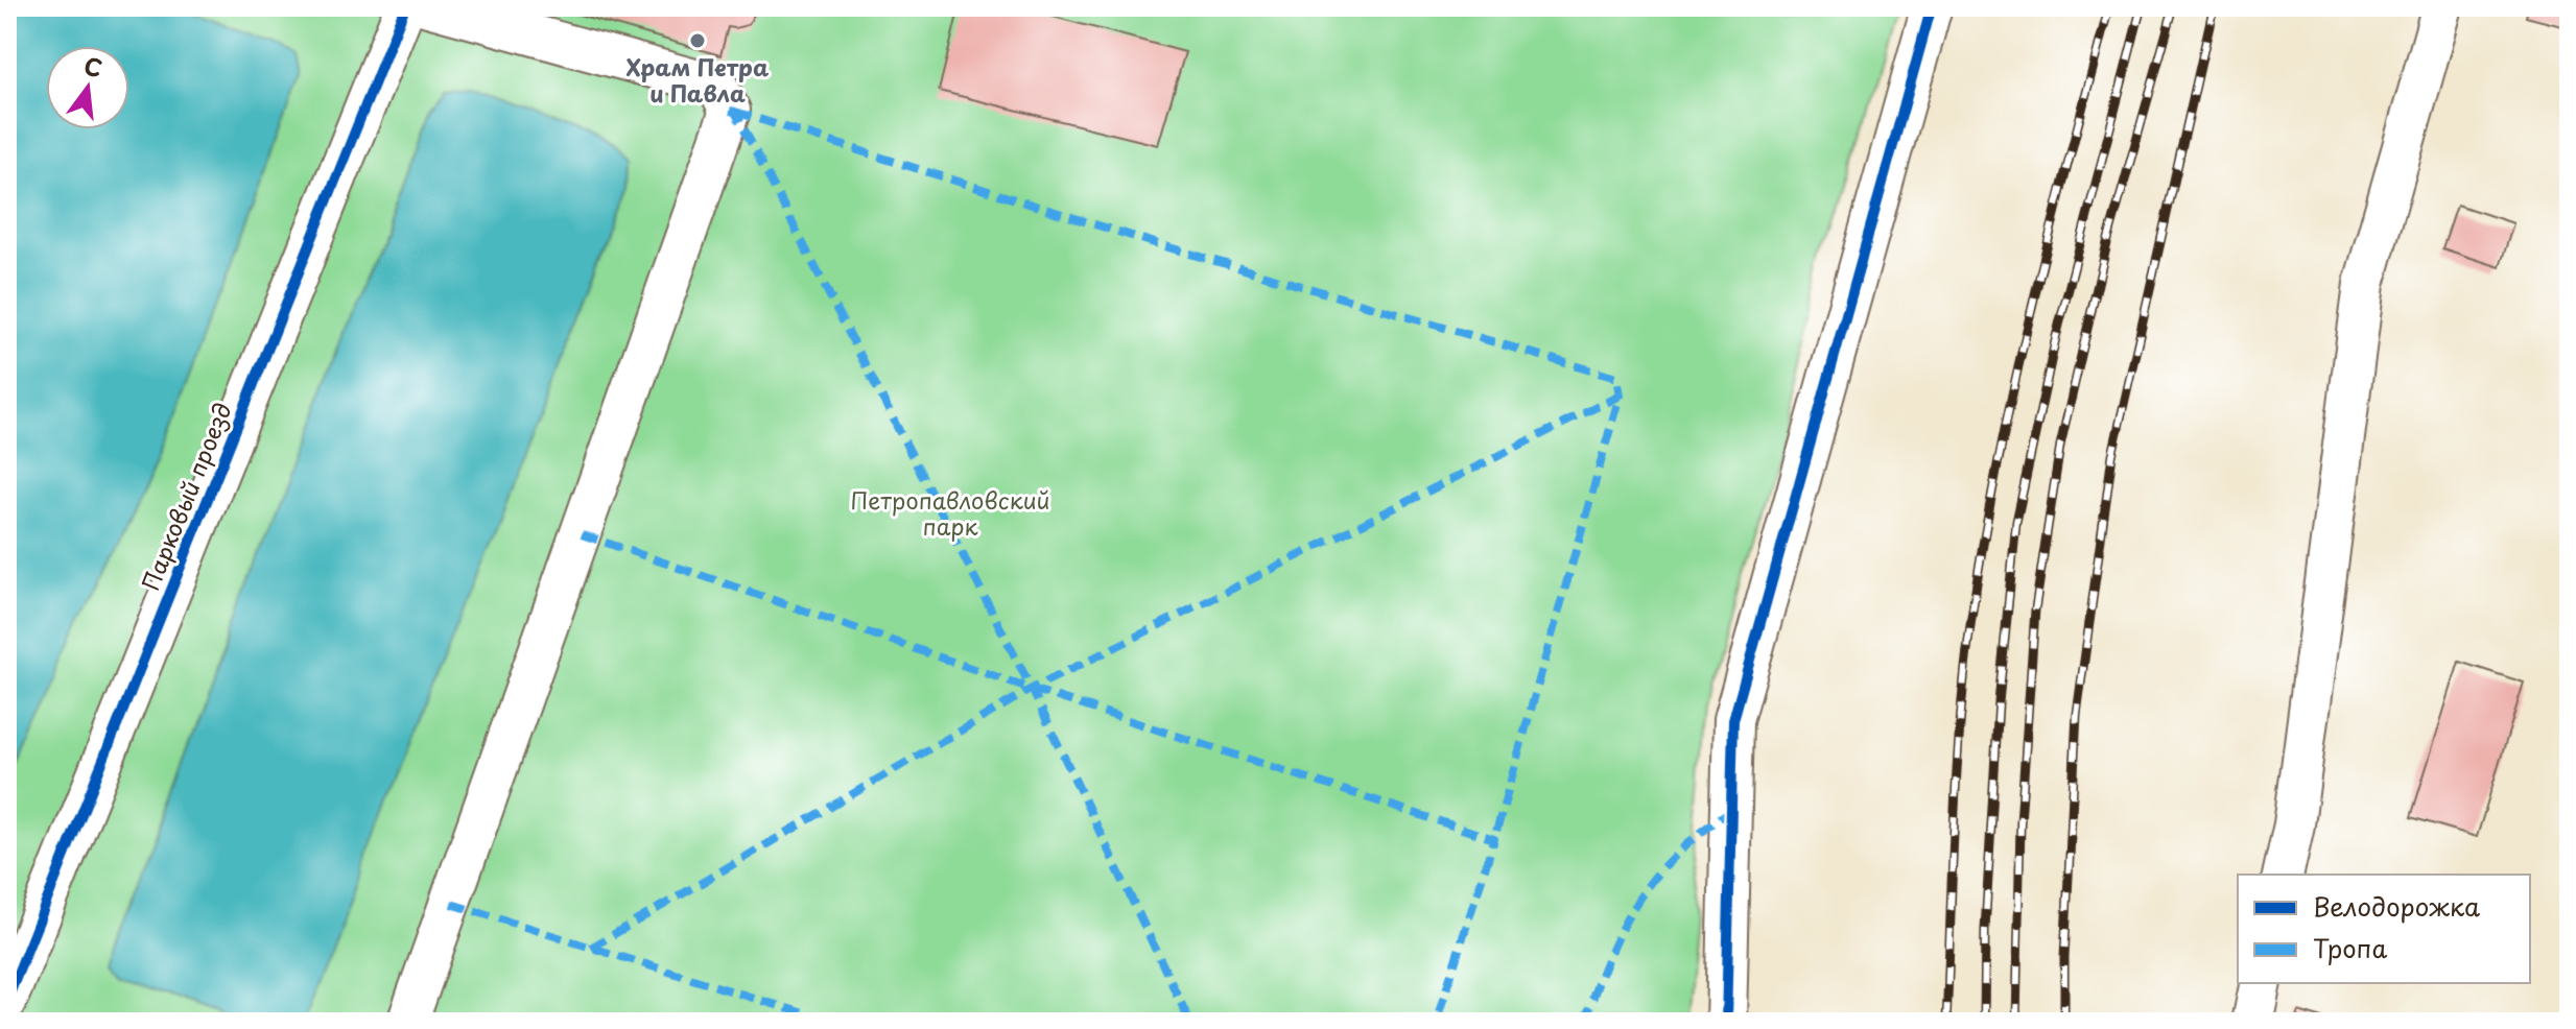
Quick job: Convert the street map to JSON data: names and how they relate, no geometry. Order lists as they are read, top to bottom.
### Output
{
  "streets": {
    "street": ["Парковый проезд"]
  },
  "parks": ["Петропавловский парк"],
  "places": ["Храм Петра и Павла"],
  "legend": ["Велодорожка", "Тропа"],
  "north": "top"
}
